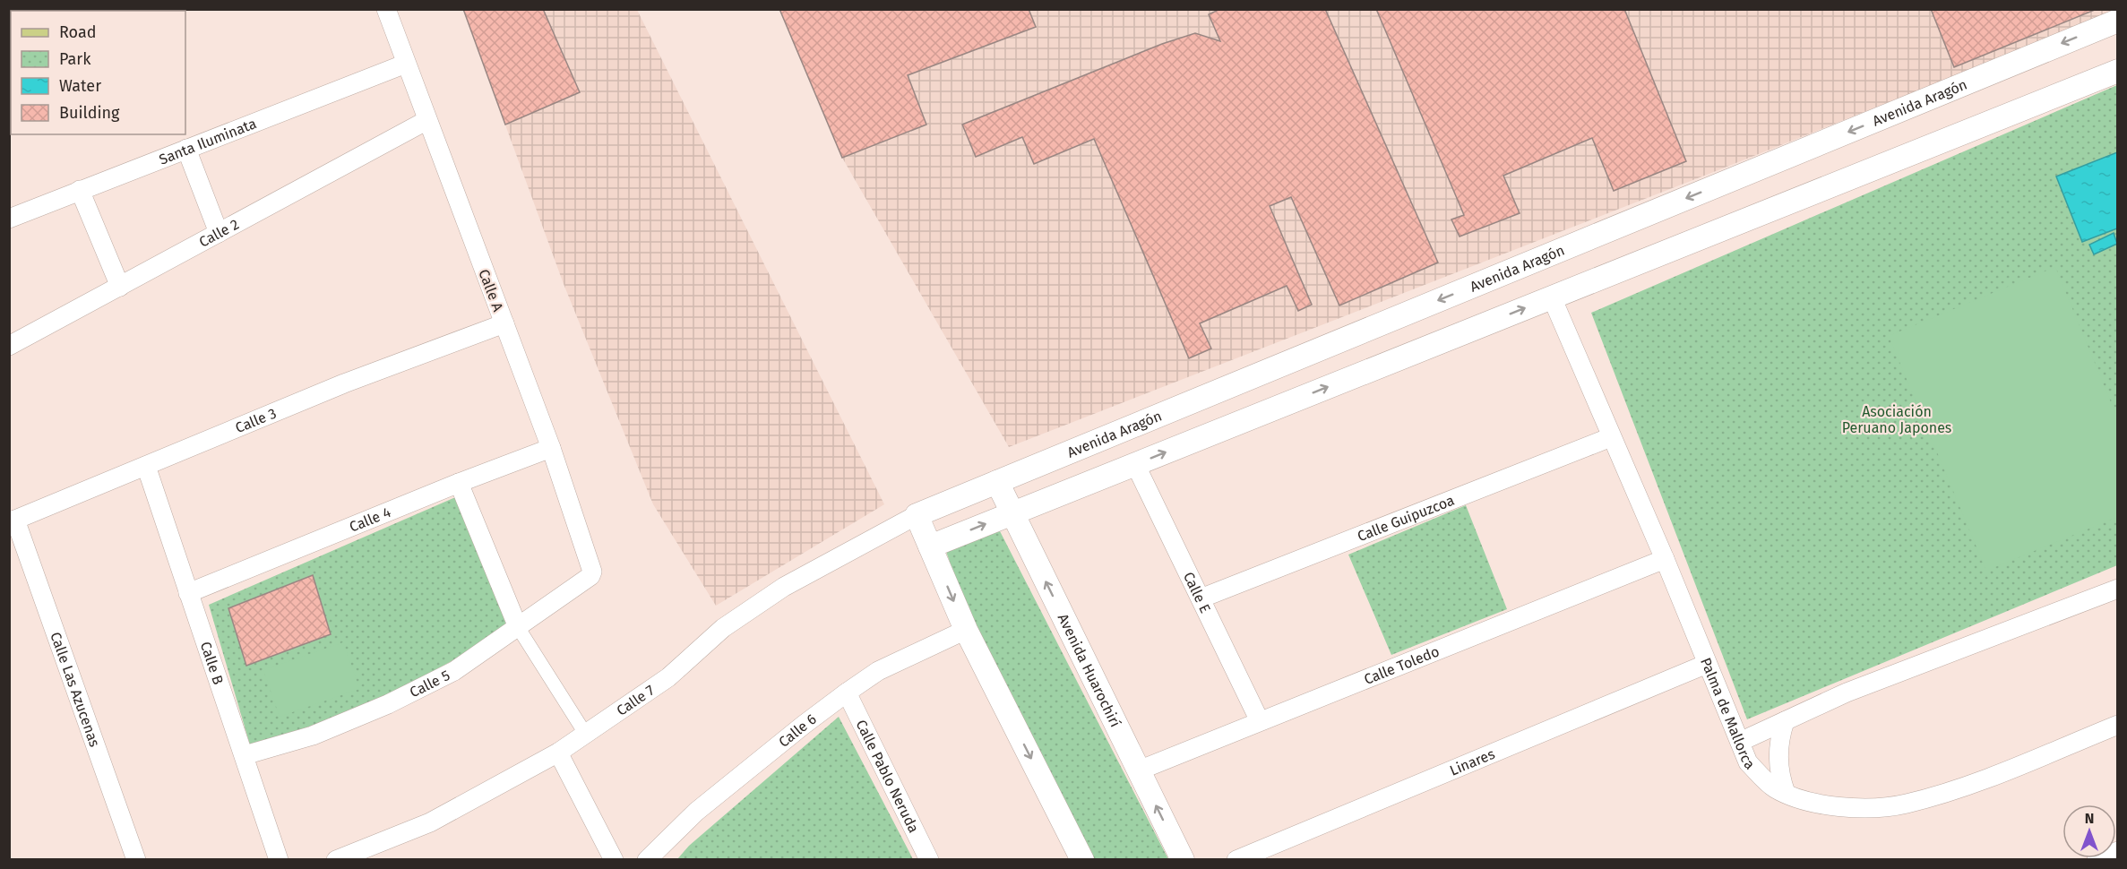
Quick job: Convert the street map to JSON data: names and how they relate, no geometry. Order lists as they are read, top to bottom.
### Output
{
  "streets": {
    "street": [
      "Avenida Aragón",
      "Santa Iluminata",
      "Calle 2",
      "Calle A",
      "Calle 3",
      "Calle Guipuzcoa",
      "Calle 4",
      "Calle E",
      "Calle B",
      "Calle Toledo",
      "Avenida Huarochirí",
      "Calle 5",
      "Calle Las Azucenas",
      "Calle 7",
      "Palma de Mallorca",
      "Calle 6",
      "Linares",
      "Calle Pablo Neruda"
    ]
  },
  "crossings": [
    ["Avenida Aragón", "Avenida Huarochirí"],
    ["Avenida Aragón", "Calle 7"],
    ["Santa Iluminata", "Calle A"],
    ["Calle 2", "Calle A"],
    ["Calle A", "Calle 3"],
    ["Calle A", "Calle 4"],
    ["Calle A", "Calle 5"],
    ["Calle 3", "Calle B"],
    ["Calle 3", "Calle Las Azucenas"],
    ["Calle Guipuzcoa", "Calle E"],
    ["Calle Guipuzcoa", "Palma de Mallorca"],
    ["Calle 4", "Calle B"],
    ["Calle E", "Calle Toledo"],
    ["Calle B", "Calle 5"],
    ["Calle Toledo", "Avenida Huarochirí"],
    ["Calle Toledo", "Palma de Mallorca"],
    ["Palma de Mallorca", "Linares"],
    ["Calle 6", "Calle Pablo Neruda"]
  ],
  "parks": ["Asociación Peruano Japones"],
  "legend": [
    "Road",
    "Park",
    "Water",
    "Building"
  ],
  "north": "top"
}
